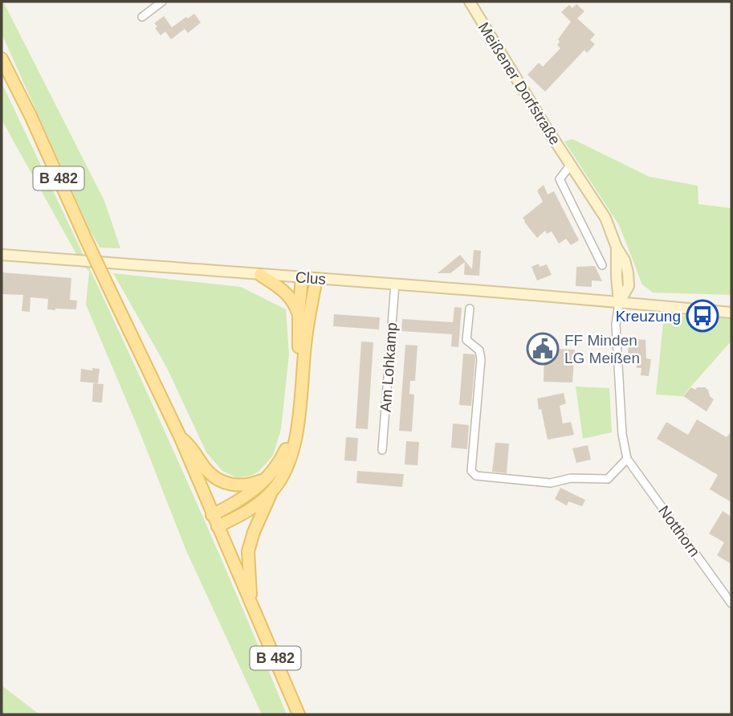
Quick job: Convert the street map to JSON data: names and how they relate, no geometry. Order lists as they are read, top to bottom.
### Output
{
  "streets": {
    "main road": ["Meißener Dorfstraße", "B 482", "Clus"],
    "street": ["Am Lohkamp", "Notthorn"]
  },
  "crossings": [
    ["Meißener Dorfstraße", "Clus"],
    ["Meißener Dorfstraße", "Notthorn"],
    ["Clus", "Am Lohkamp"],
    ["Clus", "Notthorn"]
  ],
  "places": {
    "bus stop": ["Kreuzung"],
    "public building": ["FF Minden LG Meißen"]
  }
}
